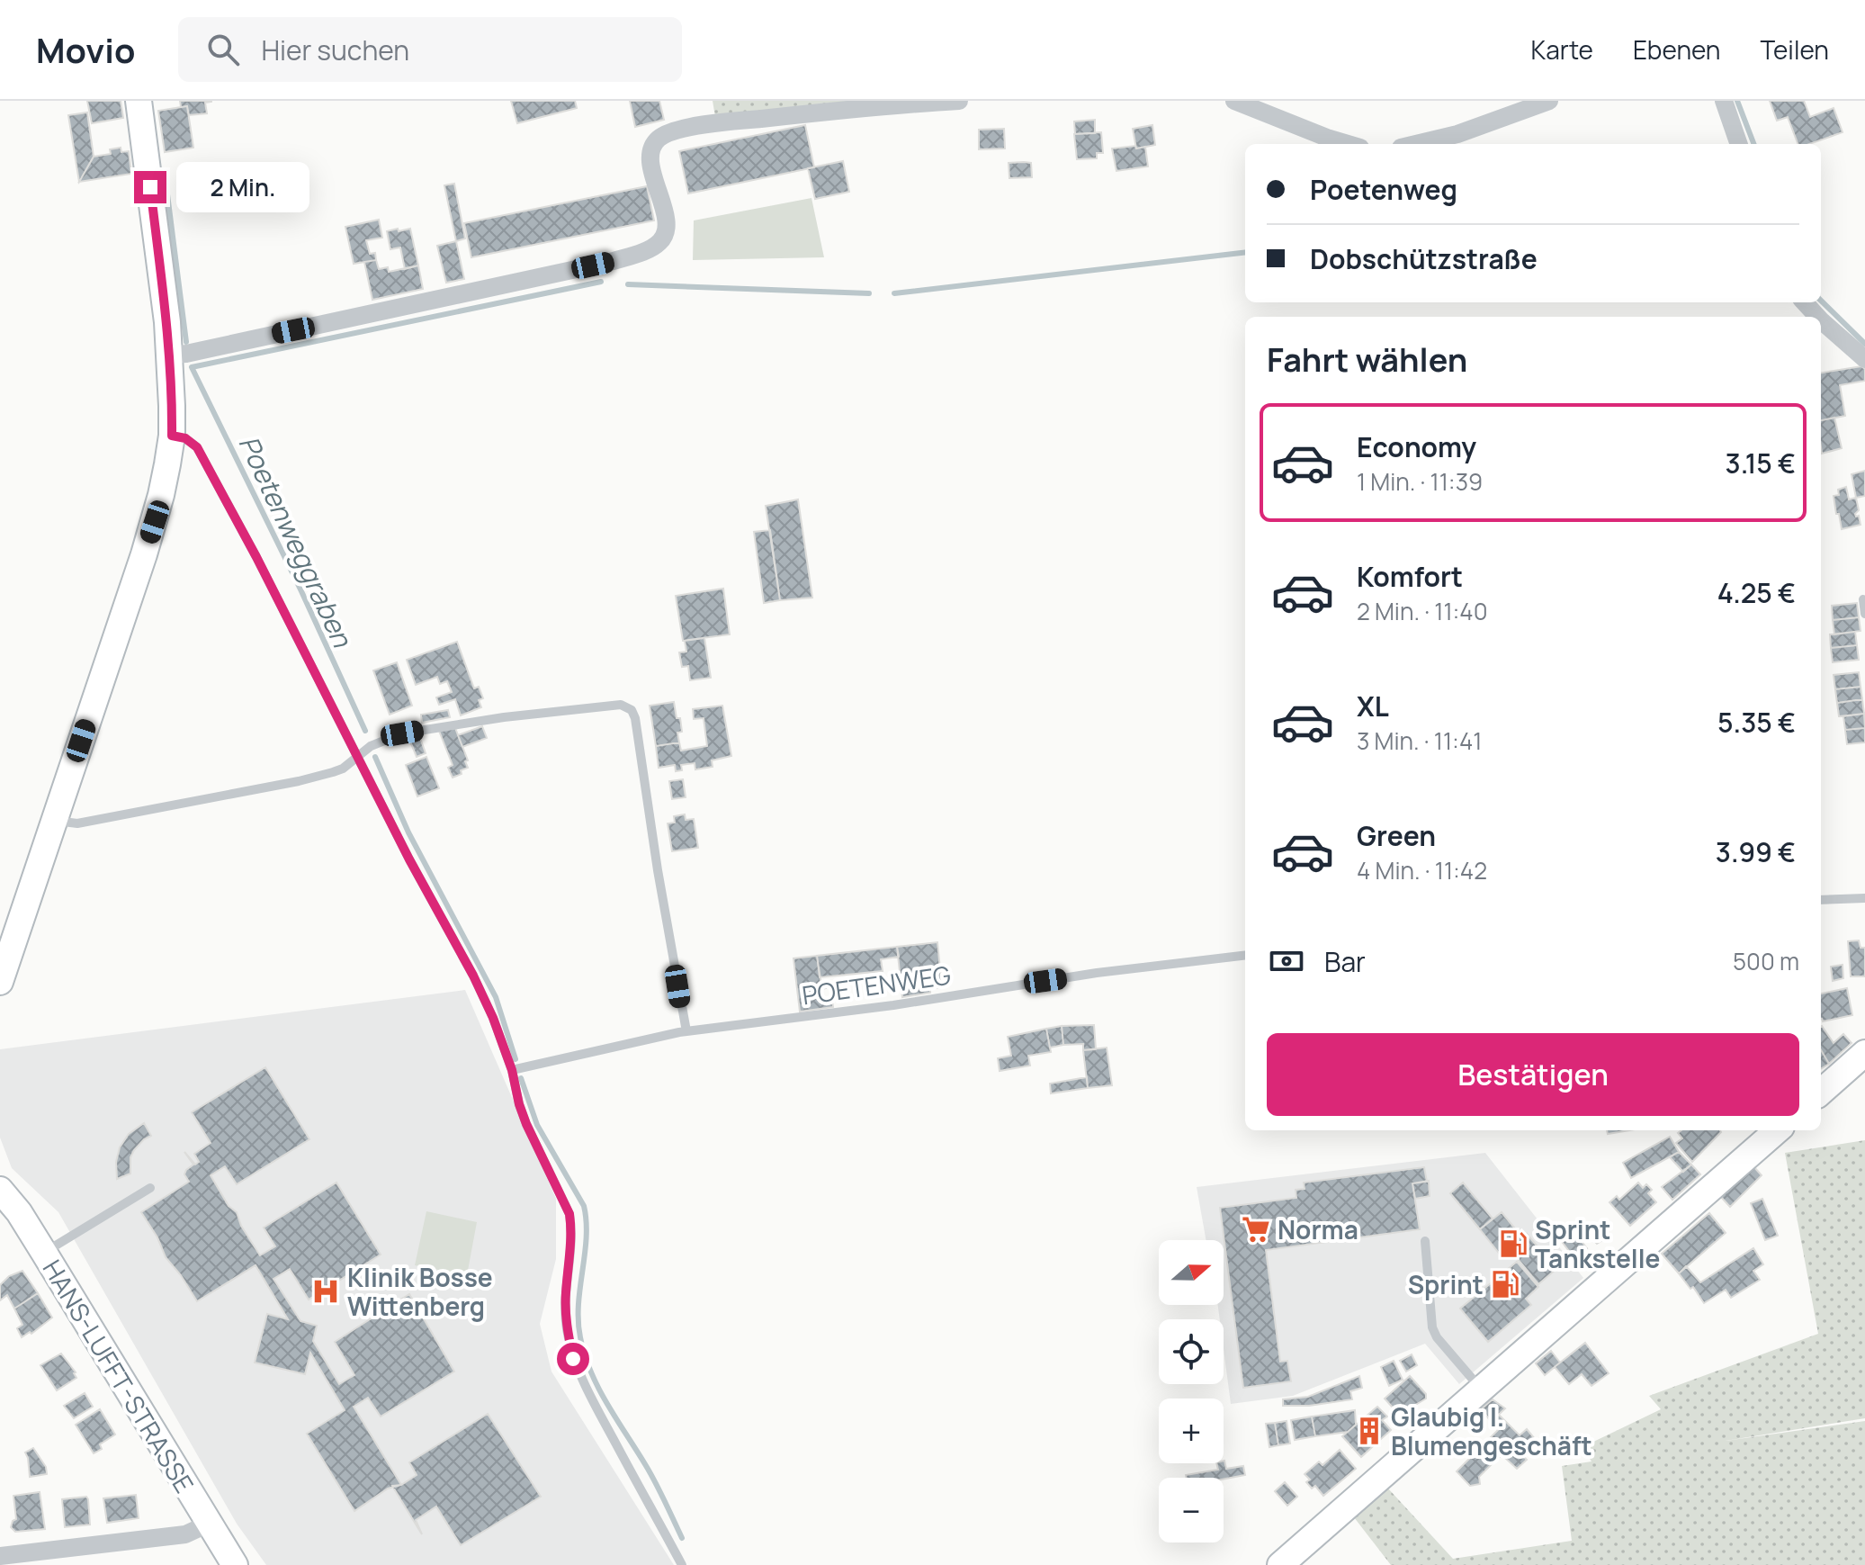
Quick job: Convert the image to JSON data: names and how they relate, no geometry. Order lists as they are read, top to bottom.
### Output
{
  "streets": {
    "street": ["HANS-LUFFT-STRASSE"],
    "lane": ["POETENWEG"]
  },
  "water": ["Poetenweggraben"],
  "places": {
    "supermarket": ["Norma"],
    "fuel station": ["Sprint Tankstelle", "Sprint"],
    "hospital": ["Klinik Bosse Wittenberg"],
    "building": ["Glaubig I. Blumengeschäft"]
  },
  "north": "right",
  "page": {
    "header": "Movio",
    "search": "Hier suchen",
    "nav": ["Karte", "Ebenen", "Teilen"],
    "banner": ["Poetenweg", "Dobschützstraße"],
    "bubble": "2 Min.",
    "heading": "Fahrt wählen",
    "list": [
      {
        "name": "Economy",
        "note": "1 Min. · 11:39",
        "value": "3.15 €"
      },
      {
        "name": "Komfort",
        "note": "2 Min. · 11:40",
        "value": "4.25 €"
      },
      {
        "name": "XL",
        "note": "3 Min. · 11:41",
        "value": "5.35 €"
      },
      {
        "name": "Green",
        "note": "4 Min. · 11:42",
        "value": "3.99 €"
      }
    ],
    "pay": ["Bar", "500 m"],
    "buttons": "Bestätigen",
    "map_buttons": ["+", "−"]
  }
}
